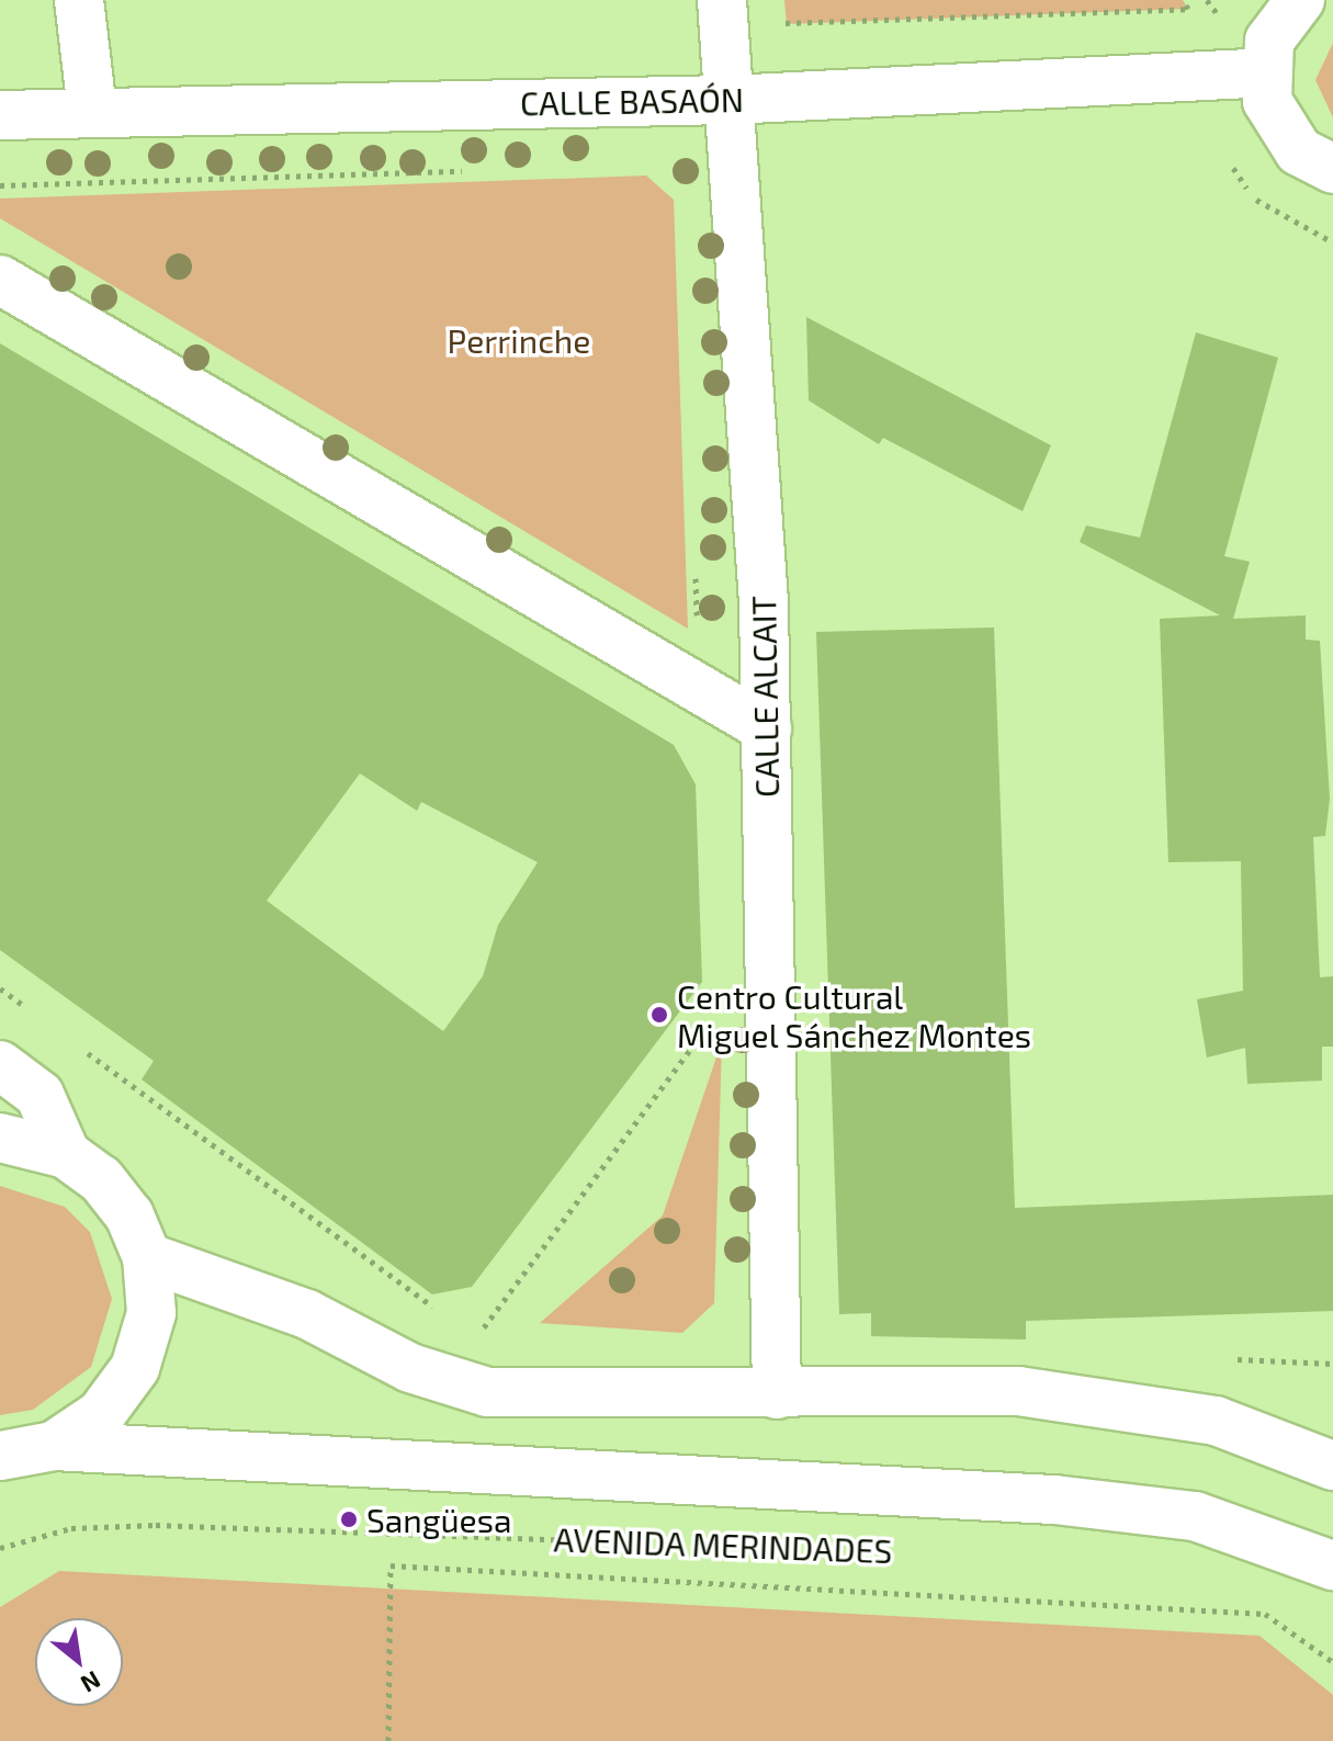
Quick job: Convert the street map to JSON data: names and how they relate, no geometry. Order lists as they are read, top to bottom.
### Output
{
  "streets": {
    "street": ["CALLE BASAÓN", "CALLE ALCAIT", "AVENIDA MERINDADES"]
  },
  "crossings": [
    ["CALLE BASAÓN", "CALLE ALCAIT"]
  ],
  "parks": ["Perrinche"],
  "places": ["Centro Cultural Miguel Sánchez Montes", "Sangüesa"],
  "north": "bottom right"
}
